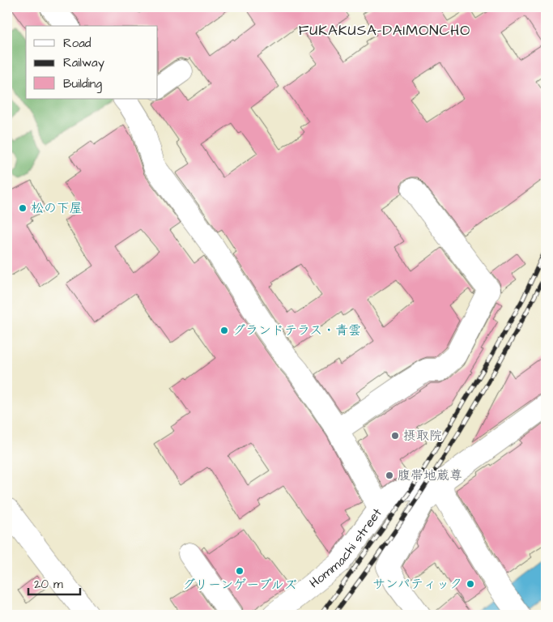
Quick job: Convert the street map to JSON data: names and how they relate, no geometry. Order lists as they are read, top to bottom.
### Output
{
  "streets": {
    "street": ["Hommachi street"]
  },
  "districts": ["FUKAKUSA-DAIMONCHO"],
  "places": [
    "松の下屋",
    "グランドテラス・青雲",
    "摂取院",
    "腹帯地蔵尊",
    "グリーンゲーブルズ",
    "サンパティック"
  ],
  "legend": ["Road", "Railway", "Building"],
  "scale_bar": "20 m"
}
